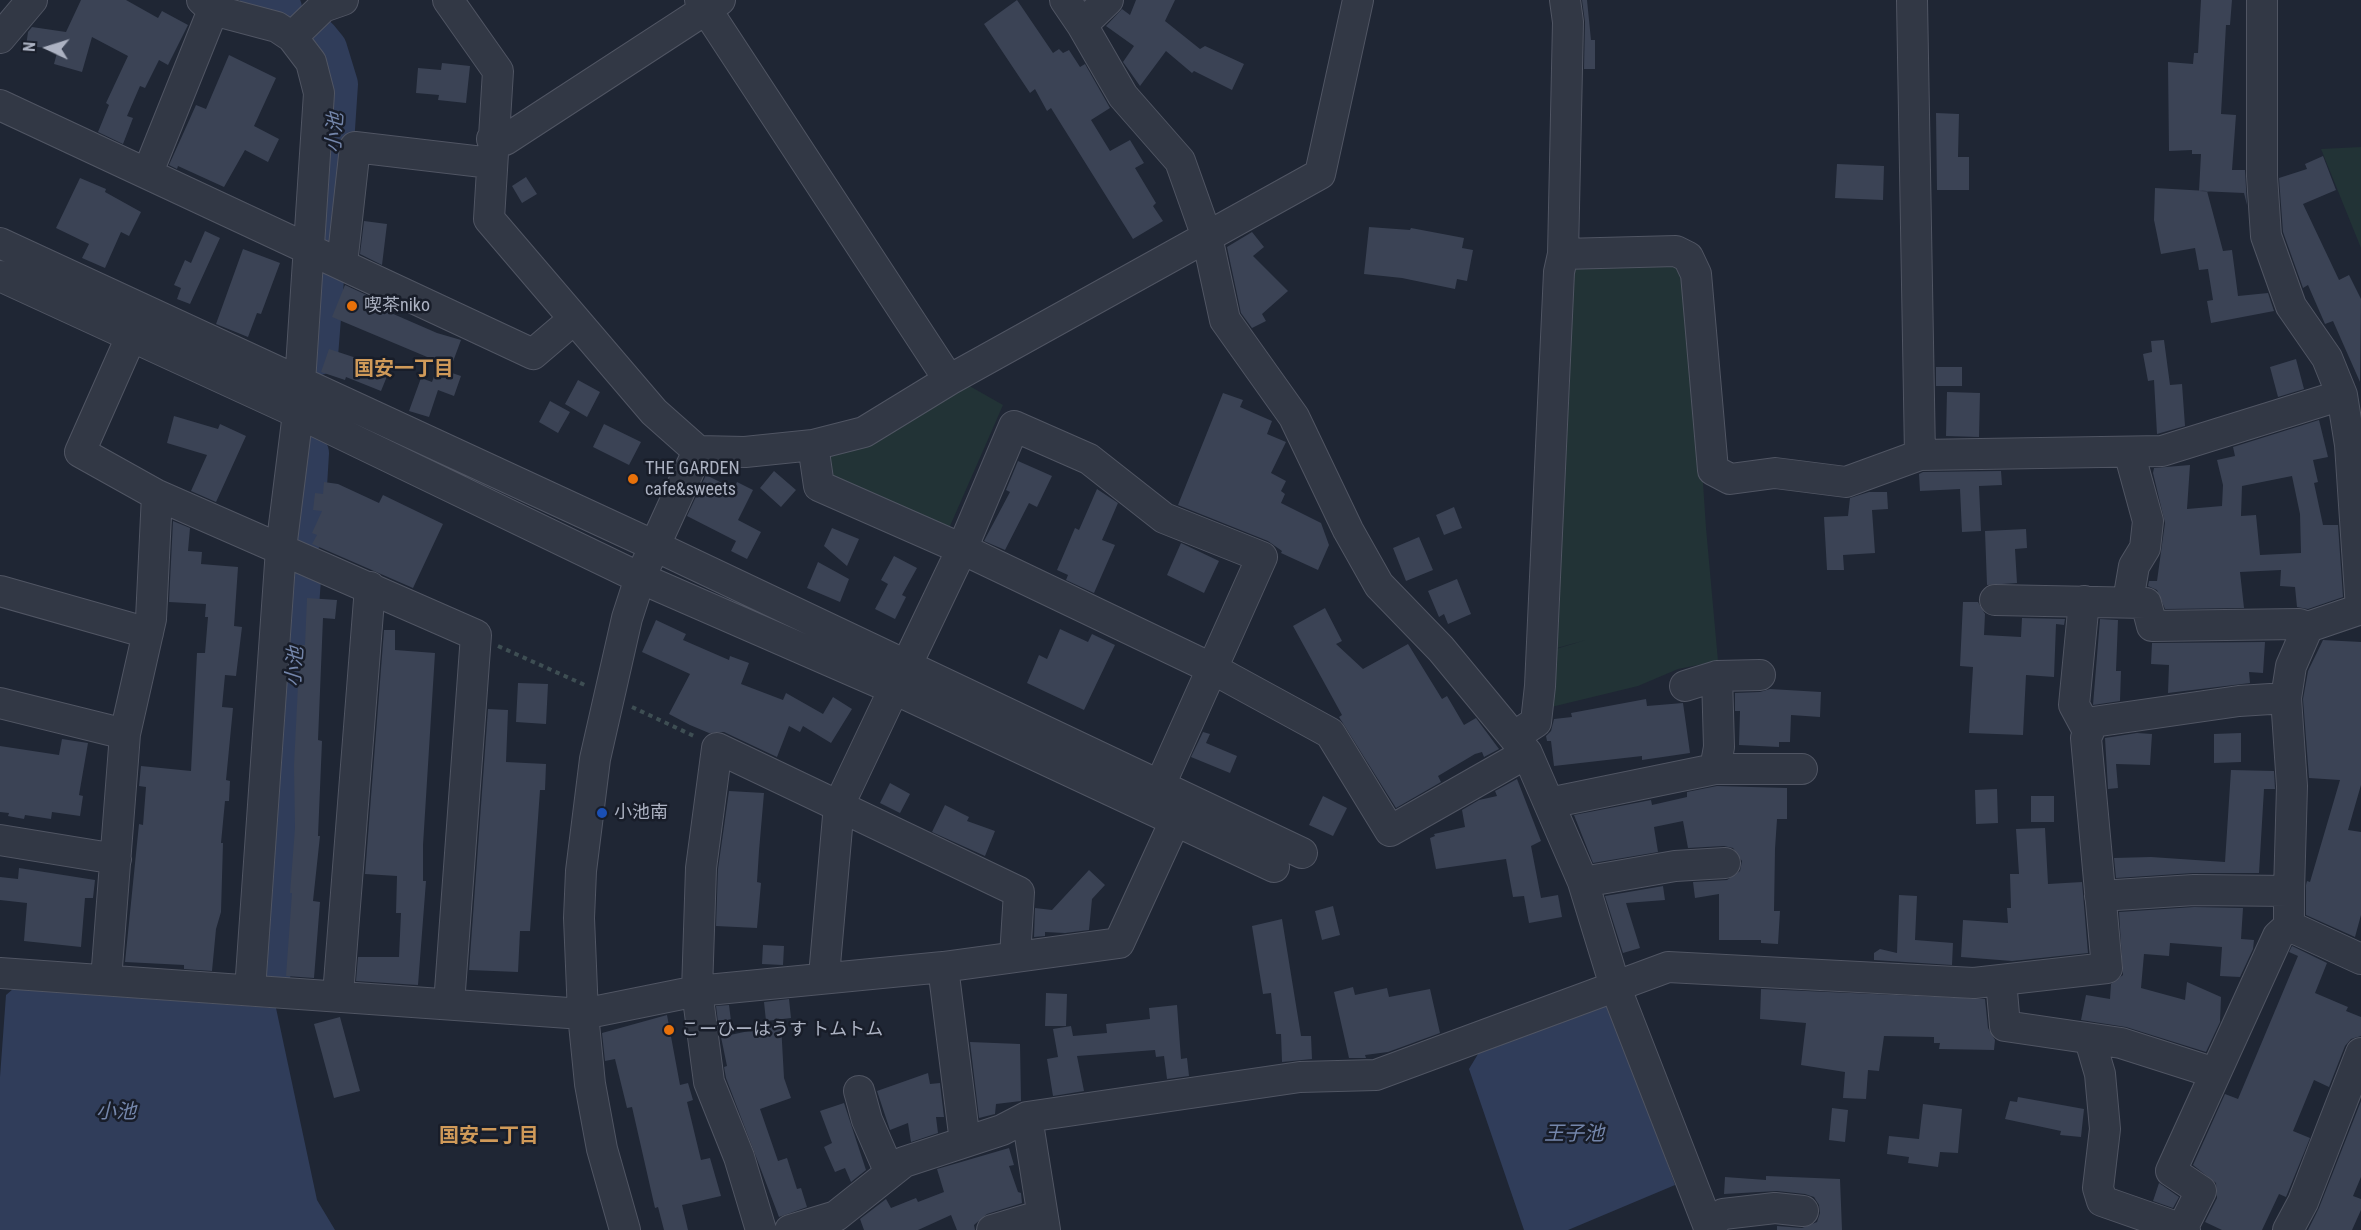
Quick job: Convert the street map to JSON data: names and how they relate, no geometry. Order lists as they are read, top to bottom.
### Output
{
  "districts": ["国安一丁目", "国安二丁目"],
  "water": ["小池", "王子池"],
  "places": [
    "喫茶niko",
    "THE GARDEN cafe&sweets",
    "小池南",
    "こーひーはうす トムトム"
  ],
  "north": "left"
}
